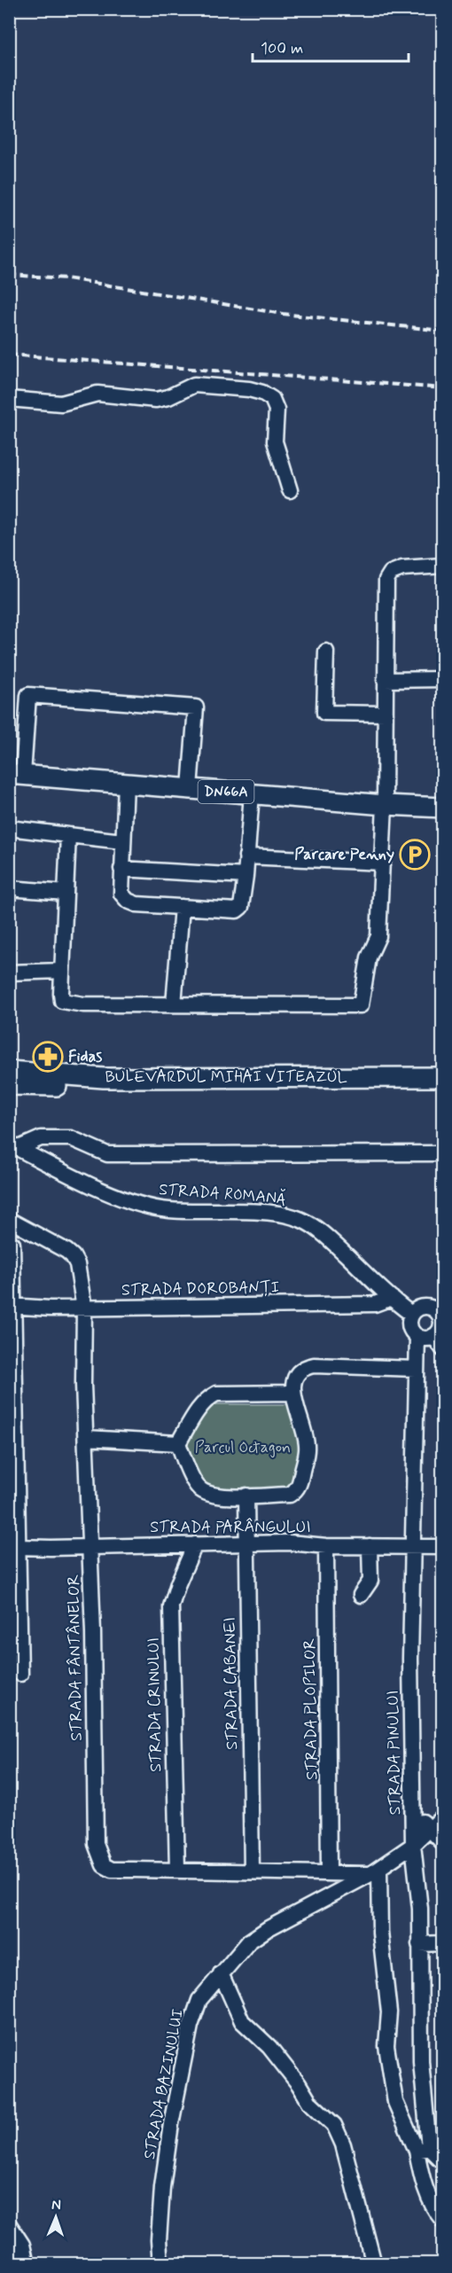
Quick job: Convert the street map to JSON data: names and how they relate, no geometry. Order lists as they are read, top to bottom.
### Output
{
  "streets": {
    "main road": ["DN66A", "BULEVARDUL MIHAI VITEAZUL"],
    "street": [
      "STRADA ROMANĂ",
      "STRADA DOROBANȚI",
      "STRADA PARÂNGULUI",
      "STRADA FÂNTÂNELOR",
      "STRADA CABANEI",
      "STRADA CRINULUI",
      "STRADA PLOPILOR",
      "STRADA PINULUI",
      "STRADA BAZINULUI"
    ]
  },
  "crossings": [
    ["STRADA ROMANĂ", "STRADA DOROBANȚI"],
    ["STRADA ROMANĂ", "STRADA PINULUI"],
    ["STRADA DOROBANȚI", "STRADA FÂNTÂNELOR"],
    ["STRADA PARÂNGULUI", "STRADA FÂNTÂNELOR"],
    ["STRADA PARÂNGULUI", "STRADA CABANEI"],
    ["STRADA PARÂNGULUI", "STRADA CRINULUI"],
    ["STRADA PARÂNGULUI", "STRADA PLOPILOR"],
    ["STRADA PARÂNGULUI", "STRADA PINULUI"],
    ["STRADA FÂNTÂNELOR", "STRADA CABANEI"],
    ["STRADA FÂNTÂNELOR", "STRADA CRINULUI"],
    ["STRADA FÂNTÂNELOR", "STRADA PLOPILOR"],
    ["STRADA FÂNTÂNELOR", "STRADA BAZINULUI"],
    ["STRADA PINULUI", "STRADA BAZINULUI"]
  ],
  "parks": ["Parcul Octagon"],
  "places": {
    "parking": ["Parcare Penny"],
    "pharmacy": ["Fidas"]
  },
  "scale_bar": "100 m",
  "north": "top"
}
